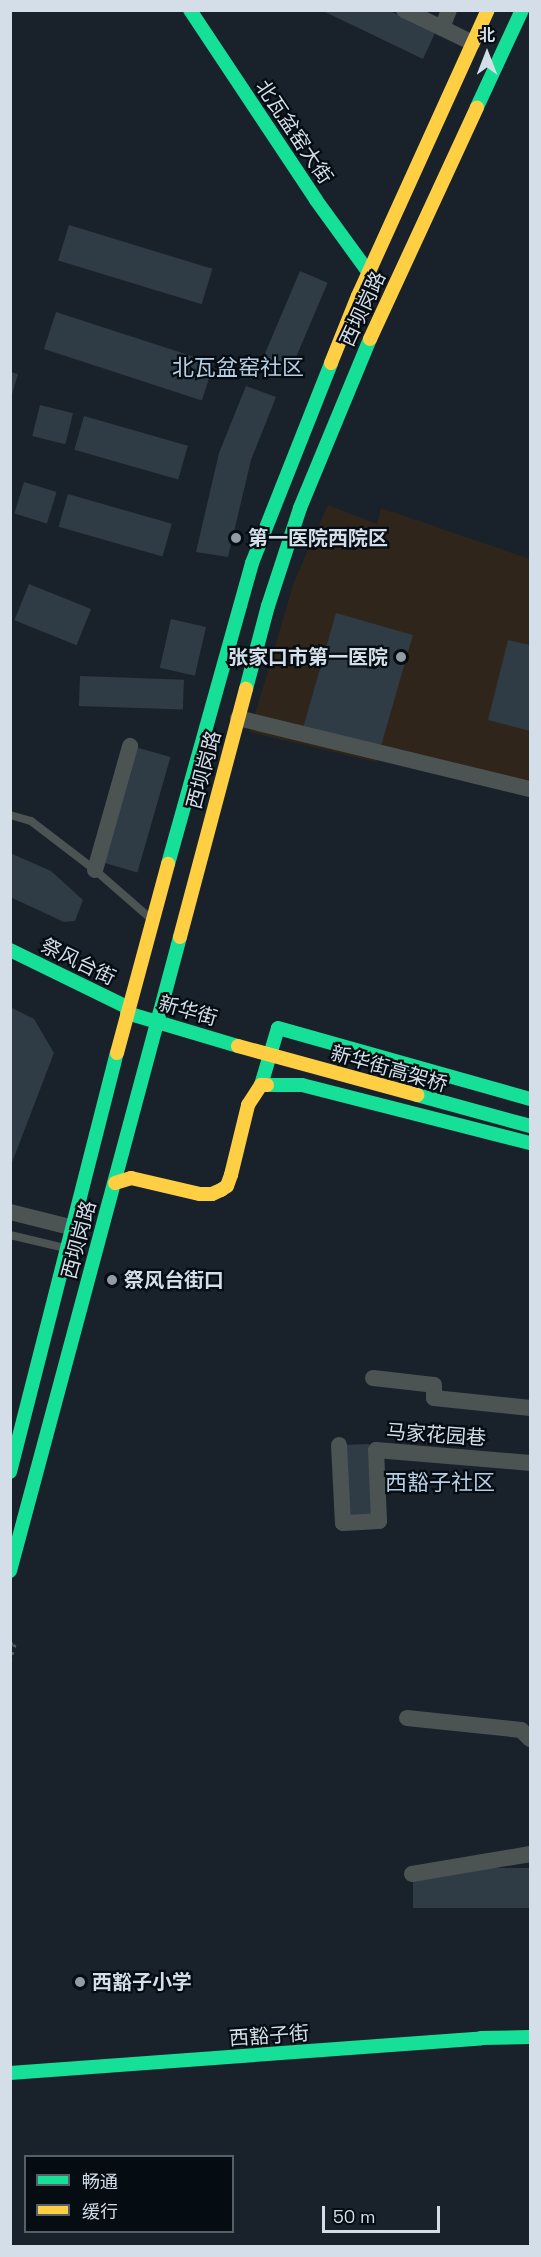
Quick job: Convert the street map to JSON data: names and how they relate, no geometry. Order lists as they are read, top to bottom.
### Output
{
  "streets": {
    "main road": [
      "北瓦盆窑大街",
      "西坝岗路",
      "祭风台街",
      "新华街",
      "新华街高架桥",
      "西豁子街"
    ],
    "street": ["马家花园巷"]
  },
  "crossings": [
    ["北瓦盆窑大街", "西坝岗路"],
    ["西坝岗路", "祭风台街"],
    ["西坝岗路", "新华街"],
    ["祭风台街", "新华街"],
    ["新华街", "新华街高架桥"]
  ],
  "districts": ["北瓦盆窑社区", "西豁子社区"],
  "places": [
    "第一医院西院区",
    "张家口市第一医院",
    "祭风台街口",
    "西豁子小学"
  ],
  "legend": ["畅通", "缓行"],
  "scale_bar": "50 m",
  "north": "top"
}
